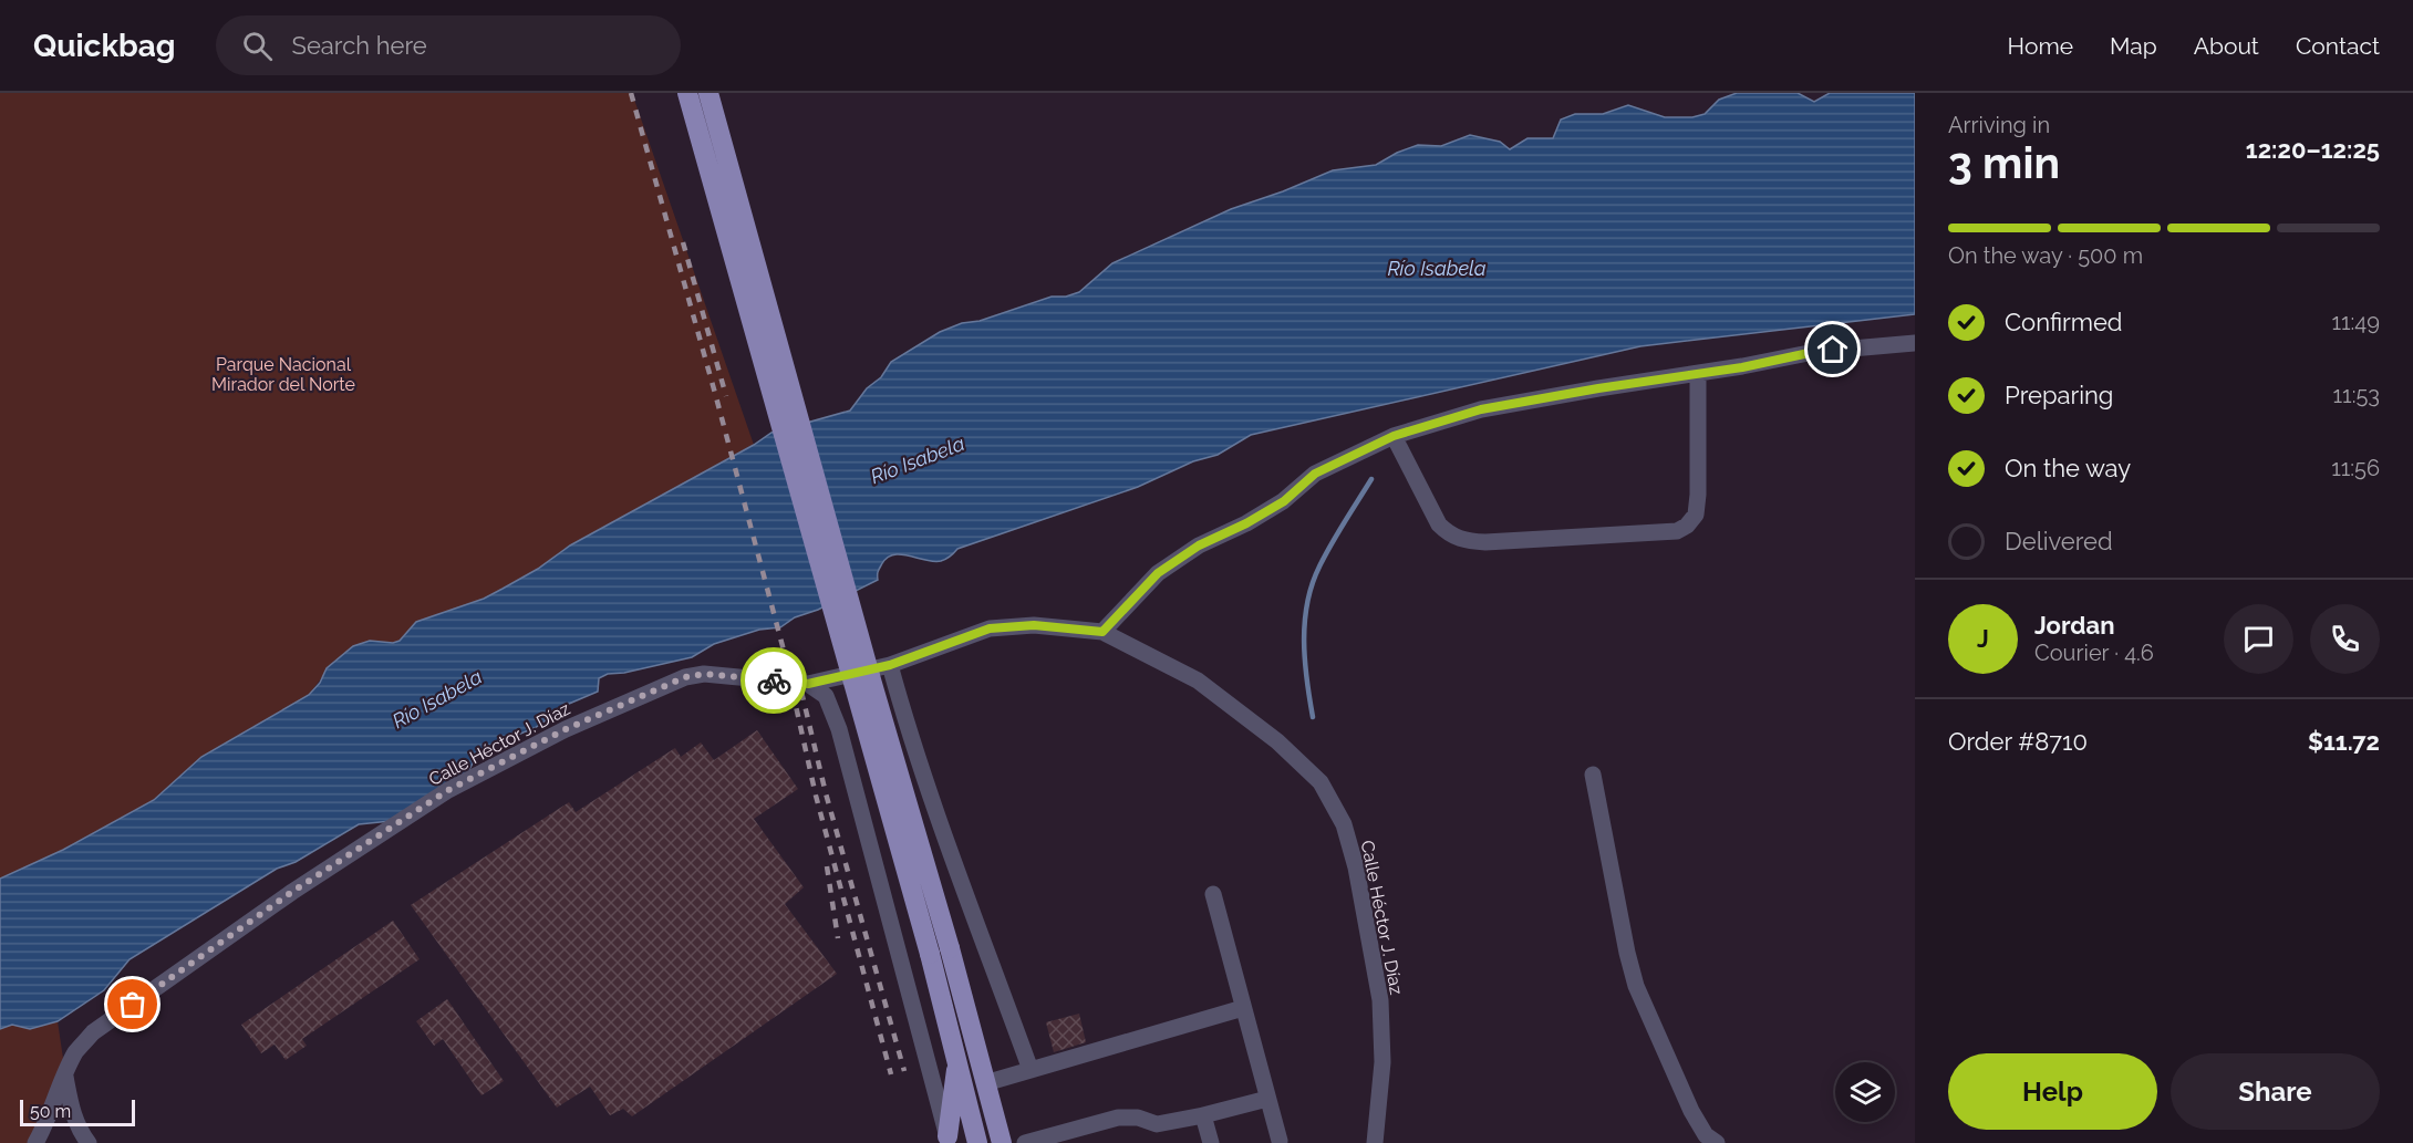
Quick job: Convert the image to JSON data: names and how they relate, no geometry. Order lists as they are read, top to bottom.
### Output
{
  "streets": {
    "street": ["Calle Héctor J. Díaz"]
  },
  "water": ["Río Isabela"],
  "parks": ["Parque Nacional Mirador del Norte"],
  "scale_bar": "50 m",
  "page": {
    "header": "Quickbag",
    "search": "Search here",
    "nav": [
      "Home",
      "Map",
      "About",
      "Contact"
    ],
    "heading": ["3 min", "Arriving in", "12:20–12:25"],
    "panel": [
      "Jordan",
      "Courier · 4.6",
      "Order #8710",
      "$11.72"
    ],
    "bar": "On the way · 500 m",
    "list": [
      ["Confirmed", "11:49"],
      ["Preparing", "11:53"],
      ["On the way", "11:56"],
      "Delivered"
    ],
    "round": "J",
    "buttons": ["Help", "Share"],
    "scale": "50 m"
  }
}
